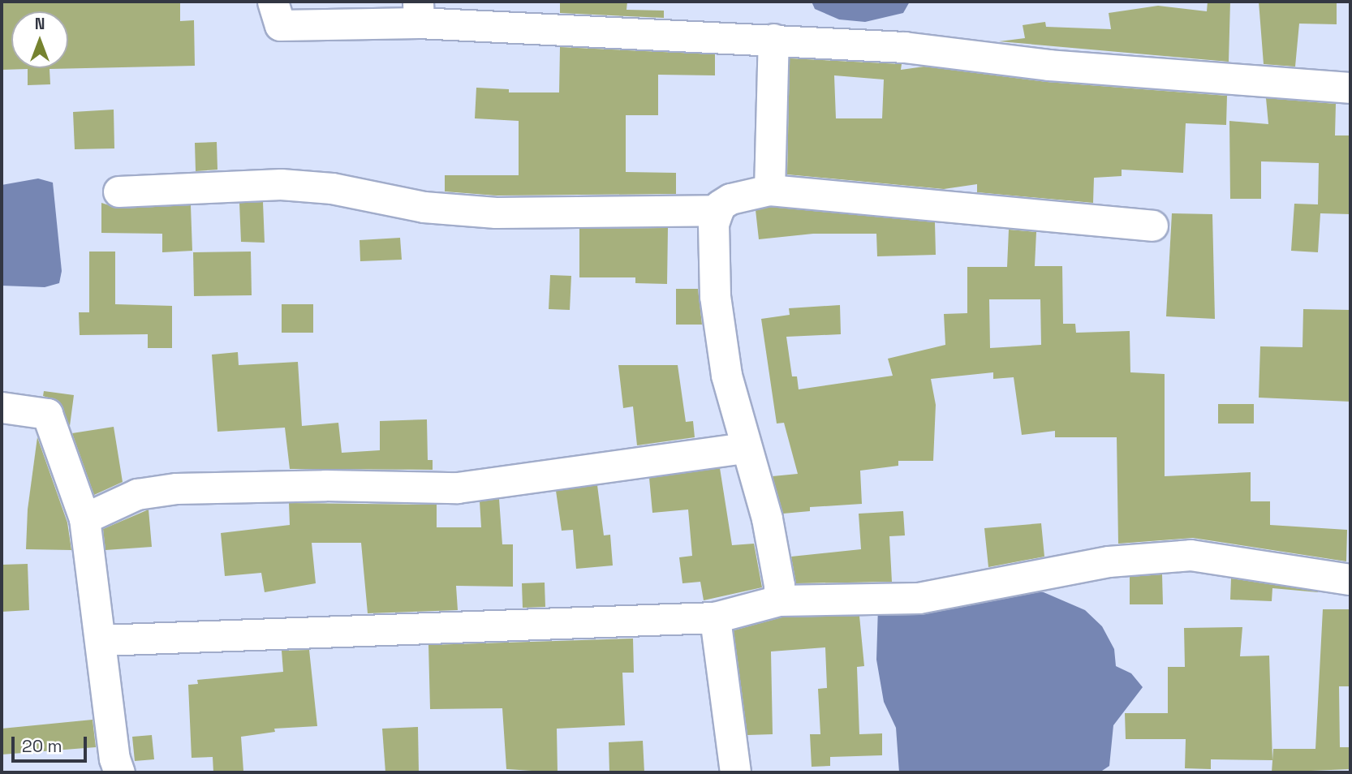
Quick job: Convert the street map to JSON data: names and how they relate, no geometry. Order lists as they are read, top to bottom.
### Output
{
  "scale_bar": "20 m",
  "north": "top"
}
